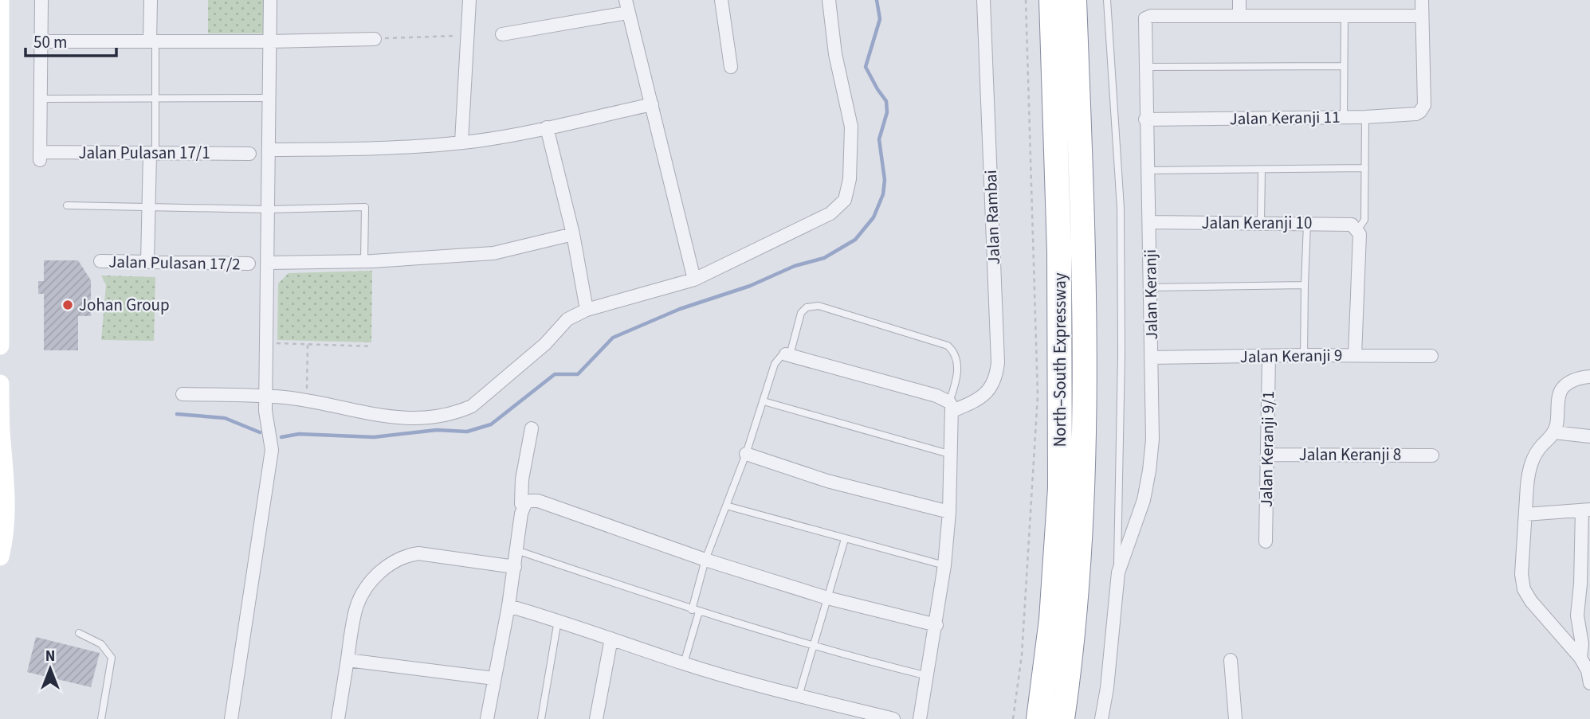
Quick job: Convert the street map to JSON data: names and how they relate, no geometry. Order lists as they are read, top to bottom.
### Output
{
  "streets": {
    "highway": ["North–South Expressway"],
    "street": [
      "Jalan Keranji 11",
      "Jalan Pulasan 17/1",
      "Jalan Rambai",
      "Jalan Keranji 10",
      "Jalan Pulasan 17/2",
      "Jalan Keranji",
      "Jalan Keranji 9",
      "Jalan Keranji 9/1",
      "Jalan Keranji 8"
    ]
  },
  "crossings": [
    ["Jalan Keranji 11", "Jalan Keranji"],
    ["Jalan Keranji 10", "Jalan Keranji"],
    ["Jalan Keranji", "Jalan Keranji 9"],
    ["Jalan Keranji 9", "Jalan Keranji 9/1"],
    ["Jalan Keranji 9/1", "Jalan Keranji 8"]
  ],
  "places": ["Johan Group"],
  "scale_bar": "50 m",
  "north": "top"
}
